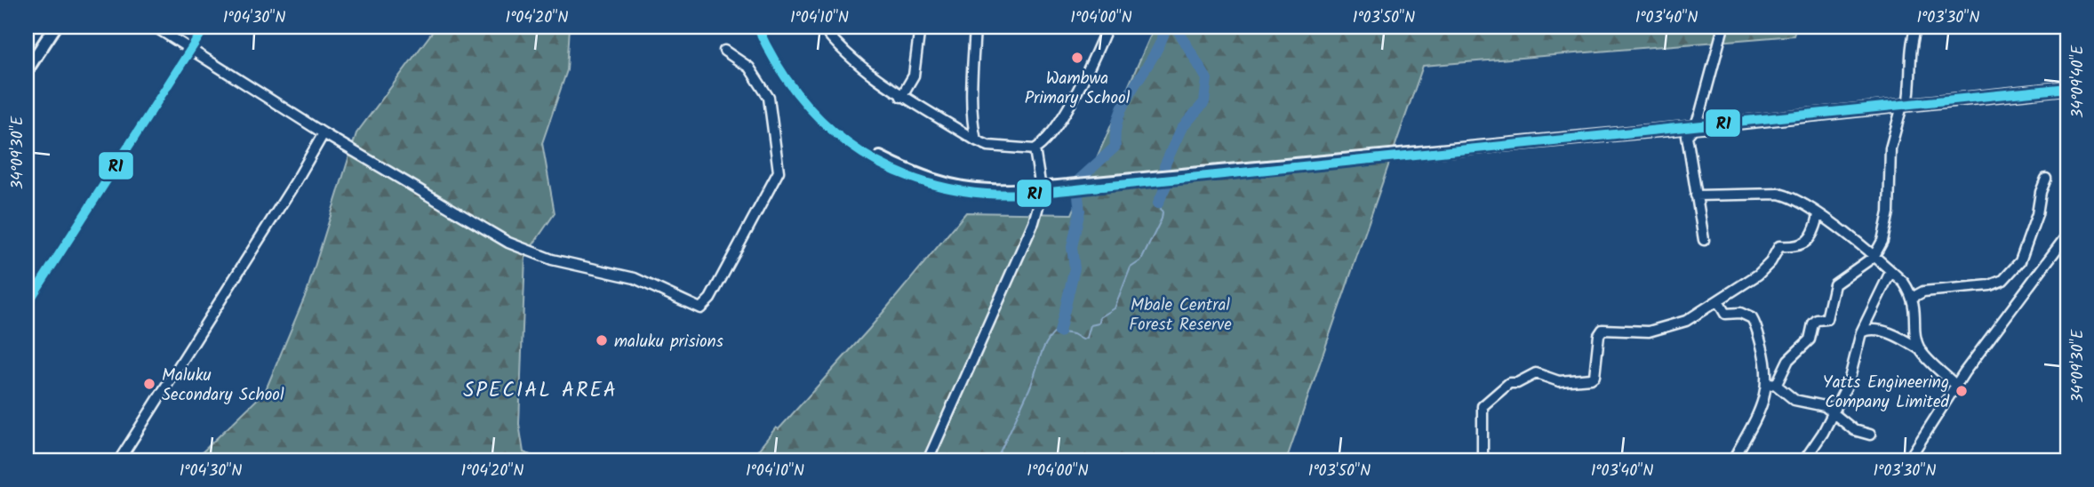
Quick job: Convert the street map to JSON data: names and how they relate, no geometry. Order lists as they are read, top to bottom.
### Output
{
  "districts": ["SPECIAL AREA"],
  "parks": ["Mbale Central Forest Reserve"],
  "places": [
    "Wambwa Primary School",
    "maluku prisions",
    "Maluku Secondary School",
    "Yatts Engineering Company Limited"
  ],
  "lines": ["transit line R1"],
  "coordinates": [
    "1°04'30\"N",
    "1°04'20\"N",
    "1°04'10\"N",
    "1°04'00\"N",
    "1°03'50\"N",
    "1°03'40\"N",
    "1°03'30\"N",
    "34°09'40\"E",
    "34°09'30\"E"
  ]
}
